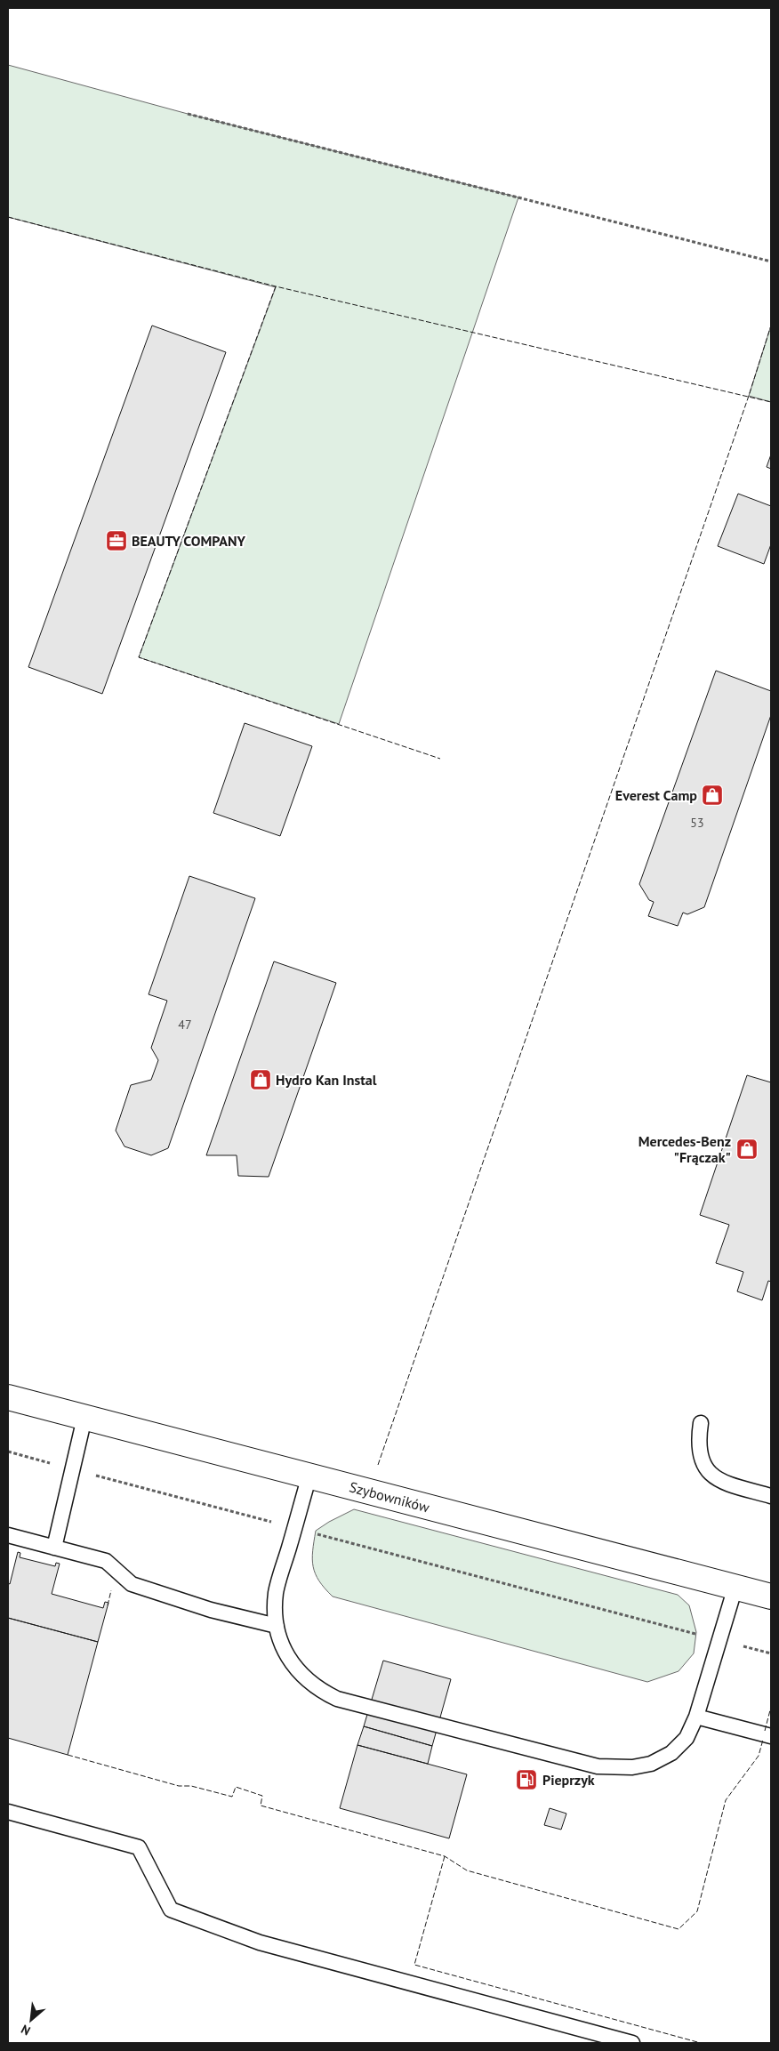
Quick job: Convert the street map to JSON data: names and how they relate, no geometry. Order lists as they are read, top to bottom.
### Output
{
  "streets": {
    "main road": ["Szybowników"]
  },
  "places": {
    "office": ["BEAUTY COMPANY"],
    "shop": ["Everest Camp", "Hydro Kan Instal", "Mercedes-Benz \"Frączak\""],
    "fuel station": ["Pieprzyk"]
  },
  "house_numbers": ["53", "47"],
  "north": "bottom left"
}
